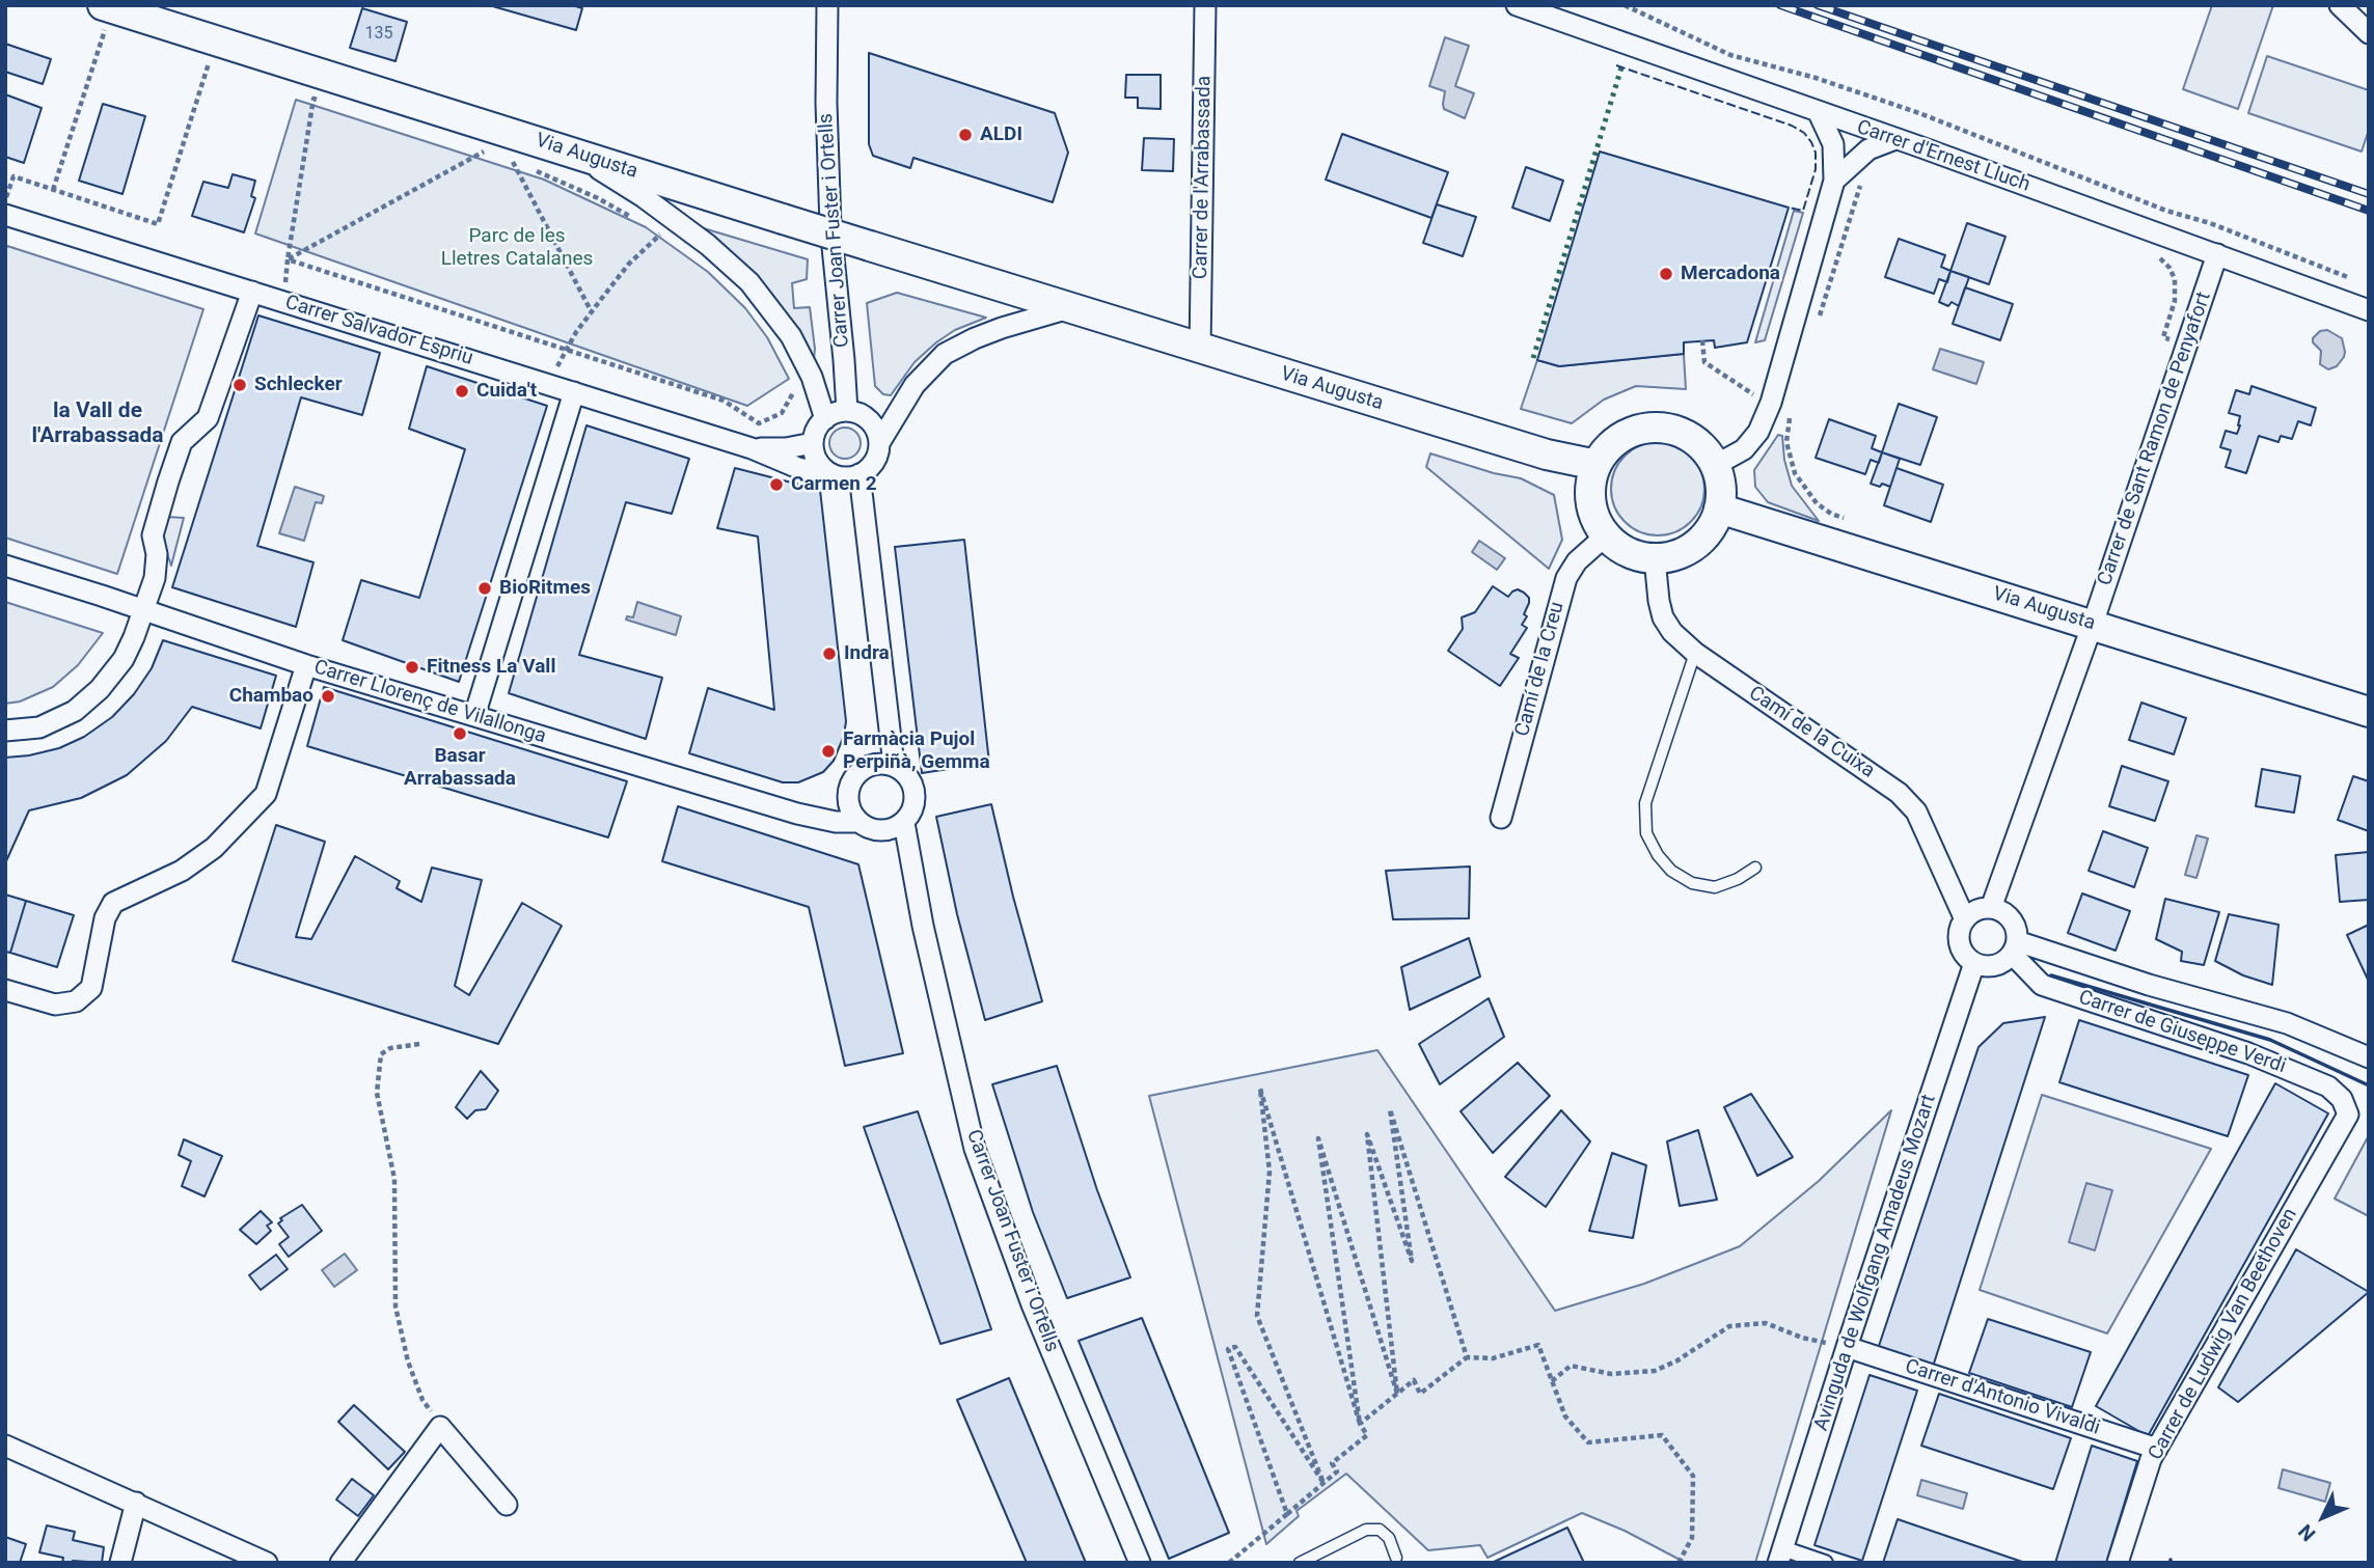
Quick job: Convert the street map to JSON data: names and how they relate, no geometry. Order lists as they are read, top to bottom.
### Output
{
  "streets": {
    "main road": ["Via Augusta"],
    "street": [
      "Carrer d'Ernest Lluch",
      "Carrer de l'Arrabassada",
      "Carrer Joan Fuster i Ortells",
      "Carrer Salvador Espriu",
      "Carrer de Sant Ramon de Penyafort",
      "Camí de la Creu",
      "Carrer Llorenç de Vilallonga",
      "Camí de la Cuixa",
      "Carrer de Giuseppe Verdi",
      "Avinguda de Wolfgang Amadeus Mozart",
      "Carrer de Ludwig Van Beethoven",
      "Carrer d'Antonio Vivaldi"
    ]
  },
  "crossings": [
    ["Via Augusta", "Carrer de l'Arrabassada"],
    ["Via Augusta", "Carrer Joan Fuster i Ortells"],
    ["Via Augusta", "Carrer de Sant Ramon de Penyafort"],
    ["Via Augusta", "Camí de la Creu"],
    ["Via Augusta", "Camí de la Cuixa"],
    ["Carrer d'Ernest Lluch", "Carrer de Sant Ramon de Penyafort"],
    ["Carrer Joan Fuster i Ortells", "Carrer Salvador Espriu"],
    ["Carrer Joan Fuster i Ortells", "Carrer Llorenç de Vilallonga"],
    ["Carrer de Sant Ramon de Penyafort", "Camí de la Cuixa"],
    ["Carrer de Sant Ramon de Penyafort", "Carrer de Giuseppe Verdi"],
    ["Carrer de Sant Ramon de Penyafort", "Avinguda de Wolfgang Amadeus Mozart"],
    ["Camí de la Creu", "Camí de la Cuixa"],
    ["Camí de la Cuixa", "Carrer de Giuseppe Verdi"],
    ["Camí de la Cuixa", "Avinguda de Wolfgang Amadeus Mozart"],
    ["Carrer de Giuseppe Verdi", "Avinguda de Wolfgang Amadeus Mozart"],
    ["Carrer de Giuseppe Verdi", "Carrer de Ludwig Van Beethoven"],
    ["Avinguda de Wolfgang Amadeus Mozart", "Carrer d'Antonio Vivaldi"],
    ["Carrer de Ludwig Van Beethoven", "Carrer d'Antonio Vivaldi"]
  ],
  "districts": ["la Vall de l'Arrabassada"],
  "parks": ["Parc de les Lletres Catalanes"],
  "places": [
    "ALDI",
    "Mercadona",
    "Schlecker",
    "Cuida't",
    "Carmen 2",
    "BioRitmes",
    "Indra",
    "Fitness La Vall",
    "Chambao",
    "Basar Arrabassada",
    "Farmàcia Pujol Perpiñà, Gemma"
  ],
  "house_numbers": ["135"],
  "north": "bottom left"
}
